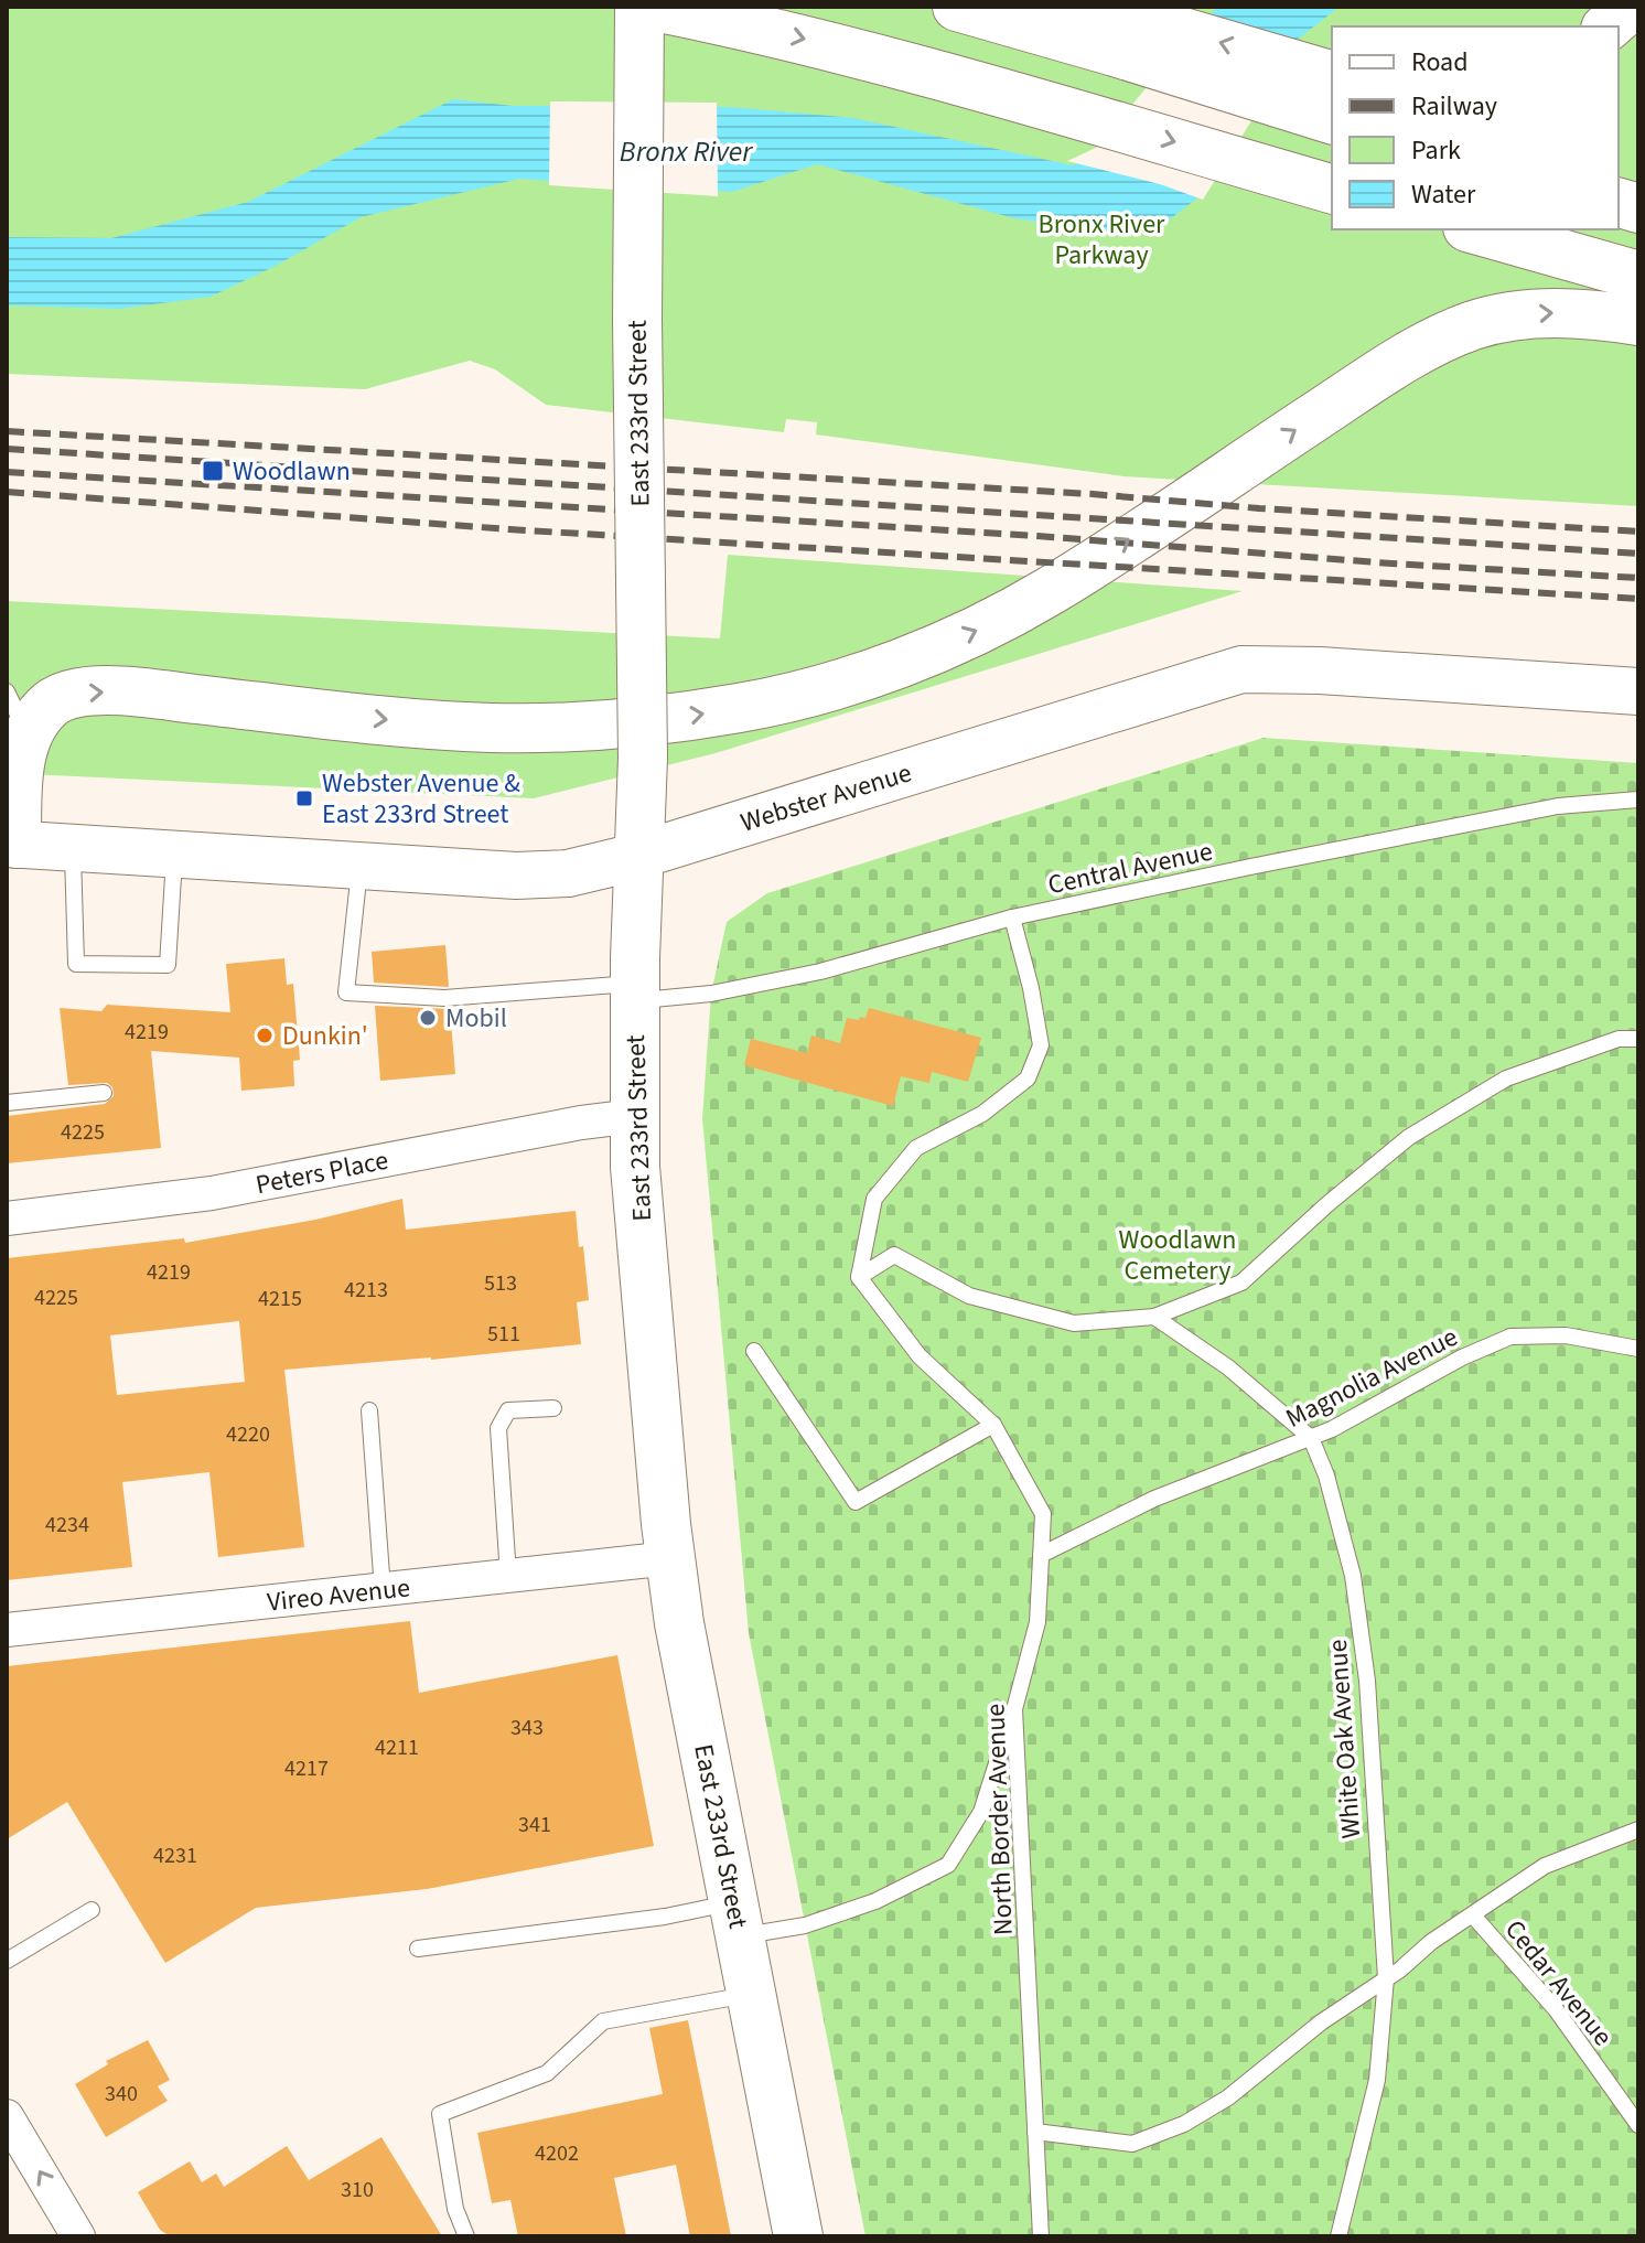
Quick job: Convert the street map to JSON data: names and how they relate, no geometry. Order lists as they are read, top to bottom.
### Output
{
  "streets": {
    "main road": ["East 233rd Street", "Webster Avenue"],
    "street": ["Peters Place", "Vireo Avenue"],
    "lane": [
      "Central Avenue",
      "Magnolia Avenue",
      "White Oak Avenue",
      "North Border Avenue",
      "Cedar Avenue"
    ]
  },
  "crossings": [
    ["East 233rd Street", "Webster Avenue"],
    ["East 233rd Street", "Central Avenue"],
    ["East 233rd Street", "Peters Place"],
    ["East 233rd Street", "Vireo Avenue"],
    ["Webster Avenue", "Central Avenue"],
    ["Magnolia Avenue", "White Oak Avenue"],
    ["Magnolia Avenue", "North Border Avenue"]
  ],
  "water": ["Bronx River"],
  "parks": ["Bronx River Parkway", "Woodlawn Cemetery"],
  "places": {
    "transit": ["Woodlawn", "Webster Avenue & East 233rd Street"],
    "other": ["Mobil", "Dunkin'"]
  },
  "house_numbers": [
    "4219",
    "4225",
    "4219",
    "513",
    "4213",
    "4225",
    "4215",
    "511",
    "4220",
    "4234",
    "343",
    "4211",
    "4217",
    "341",
    "4231",
    "340",
    "4202",
    "310"
  ],
  "legend": [
    "Road",
    "Railway",
    "Park",
    "Water"
  ]
}
